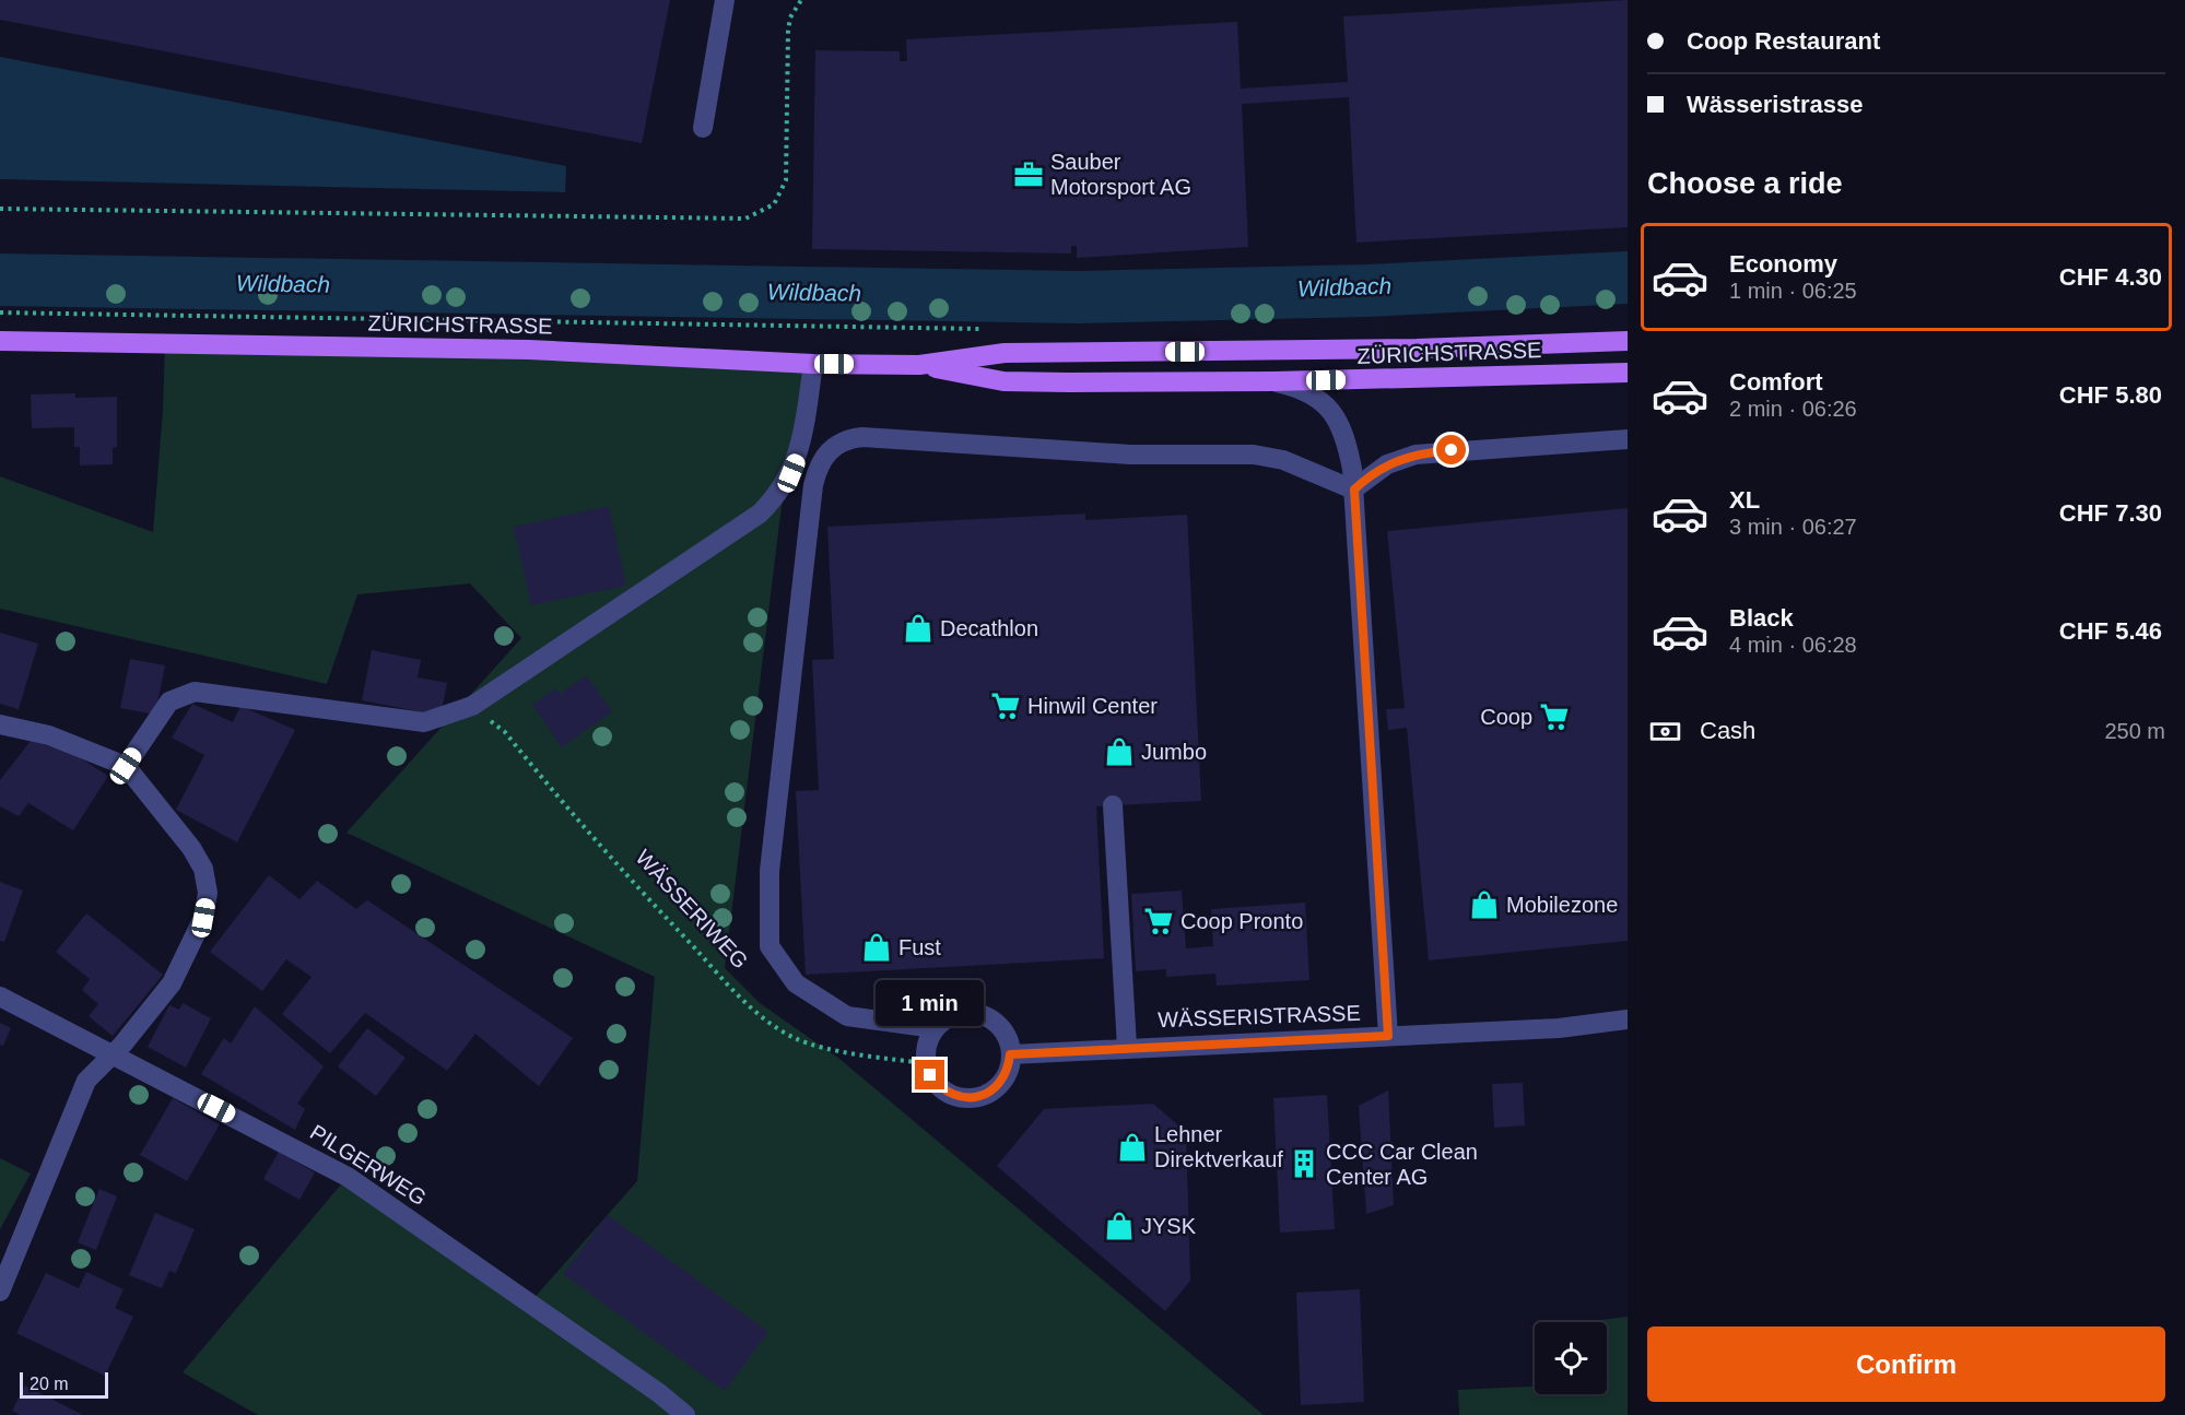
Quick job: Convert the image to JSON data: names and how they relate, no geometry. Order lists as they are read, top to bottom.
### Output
{
  "streets": {
    "main road": ["ZÜRICHSTRASSE"],
    "street": ["WÄSSERISTRASSE", "PILGERWEG"],
    "path": ["WÄSSERIWEG"]
  },
  "crossings": [
    ["WÄSSERIWEG", "WÄSSERISTRASSE"]
  ],
  "water": ["Wildbach"],
  "places": {
    "office": ["Sauber Motorsport AG"],
    "shop": [
      "Decathlon",
      "Jumbo",
      "Mobilezone",
      "Fust",
      "Lehner Direktverkauf",
      "JYSK"
    ],
    "supermarket": ["Hinwil Center", "Coop", "Coop Pronto"],
    "building": ["CCC Car Clean Center AG"]
  },
  "scale_bar": "20 m",
  "page": {
    "banner": ["Coop Restaurant", "Wässeristrasse"],
    "heading": "Choose a ride",
    "list": [
      {
        "name": "Economy",
        "note": "1 min · 06:25",
        "value": "CHF 4.30"
      },
      {
        "name": "Comfort",
        "note": "2 min · 06:26",
        "value": "CHF 5.80"
      },
      {
        "name": "XL",
        "note": "3 min · 06:27",
        "value": "CHF 7.30"
      },
      {
        "name": "Black",
        "note": "4 min · 06:28",
        "value": "CHF 5.46"
      }
    ],
    "pay": ["Cash", "250 m"],
    "bubble": "1 min",
    "buttons": "Confirm",
    "scale": "20 m"
  }
}
